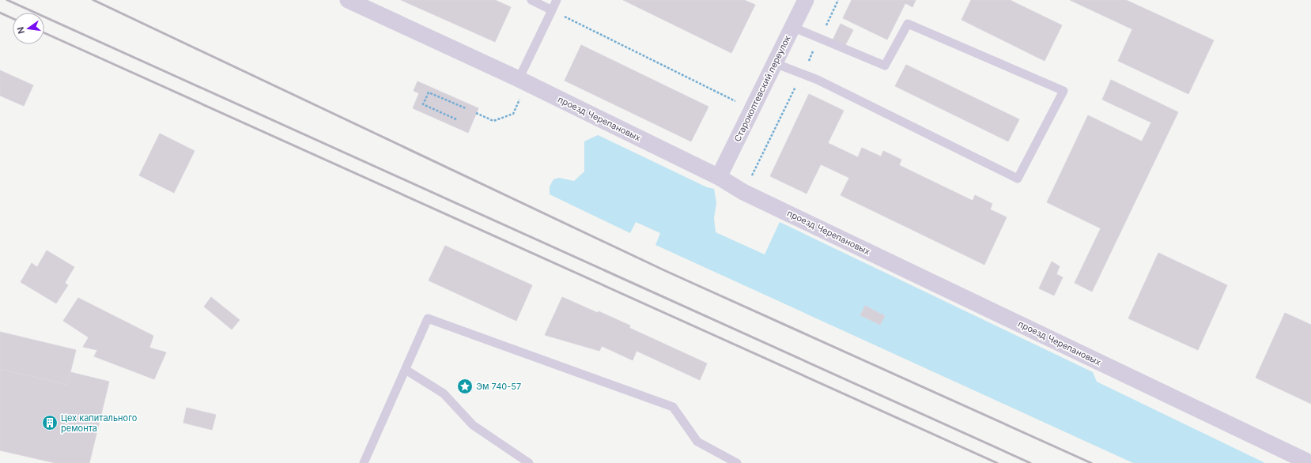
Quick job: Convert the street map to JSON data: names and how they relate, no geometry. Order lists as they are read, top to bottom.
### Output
{
  "streets": {
    "street": ["Старокоптевский переулок", "проезд Черепановых"]
  },
  "crossings": [
    ["Старокоптевский переулок", "проезд Черепановых"]
  ],
  "places": {
    "place": ["Эм 740-57"],
    "building": ["Цех капитального ремонта"]
  },
  "north": "left"
}
